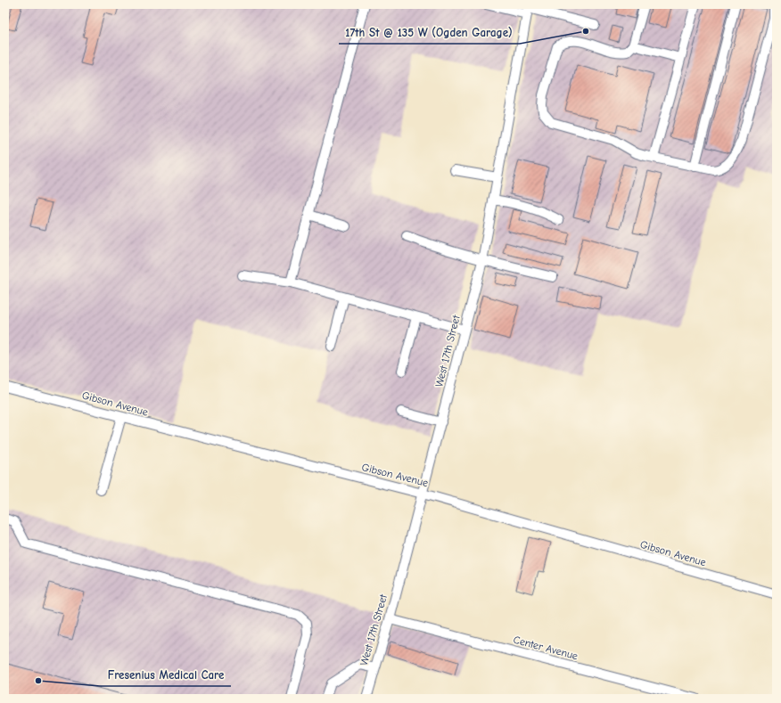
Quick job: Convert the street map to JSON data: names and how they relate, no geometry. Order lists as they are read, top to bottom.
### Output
{
  "streets": {
    "street": ["West 17th Street", "Gibson Avenue", "Center Avenue"]
  },
  "crossings": [
    ["West 17th Street", "Gibson Avenue"],
    ["West 17th Street", "Center Avenue"]
  ],
  "places": ["17th St @ 135 W (Ogden Garage)", "Fresenius Medical Care"]
}
